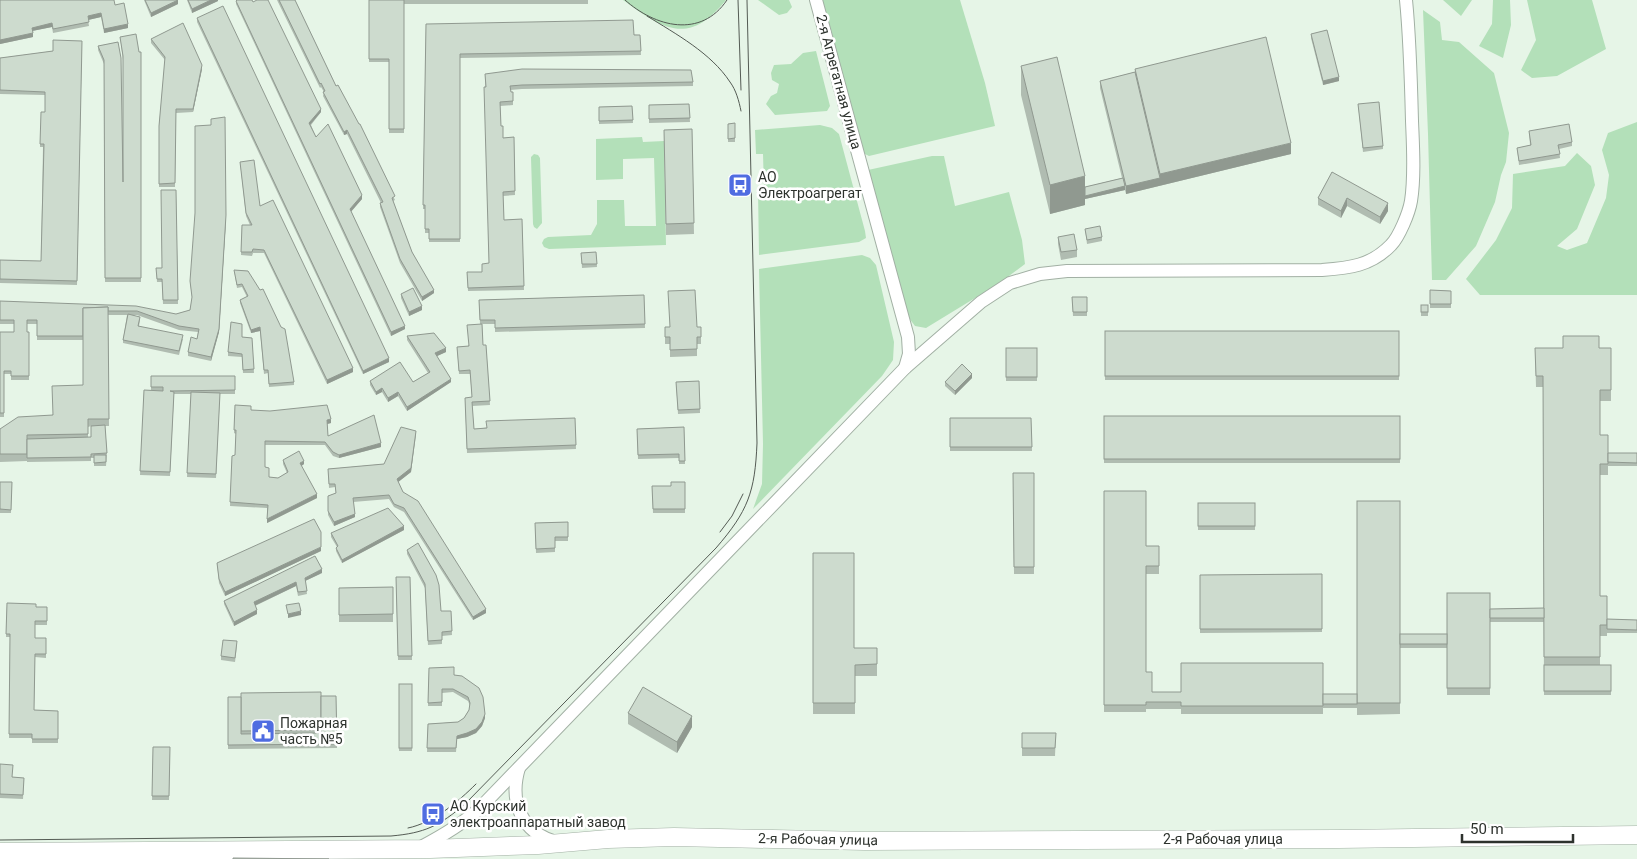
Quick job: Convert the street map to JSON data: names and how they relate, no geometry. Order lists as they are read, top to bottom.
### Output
{
  "streets": {
    "main road": ["2-я Рабочая улица"],
    "street": ["2-я Агрегатная улица"]
  },
  "places": {
    "bus stop": ["АО Электроагрегат", "АО Курский электроаппаратный завод"],
    "public building": ["Пожарная часть №5"]
  },
  "scale_bar": "50 m"
}
